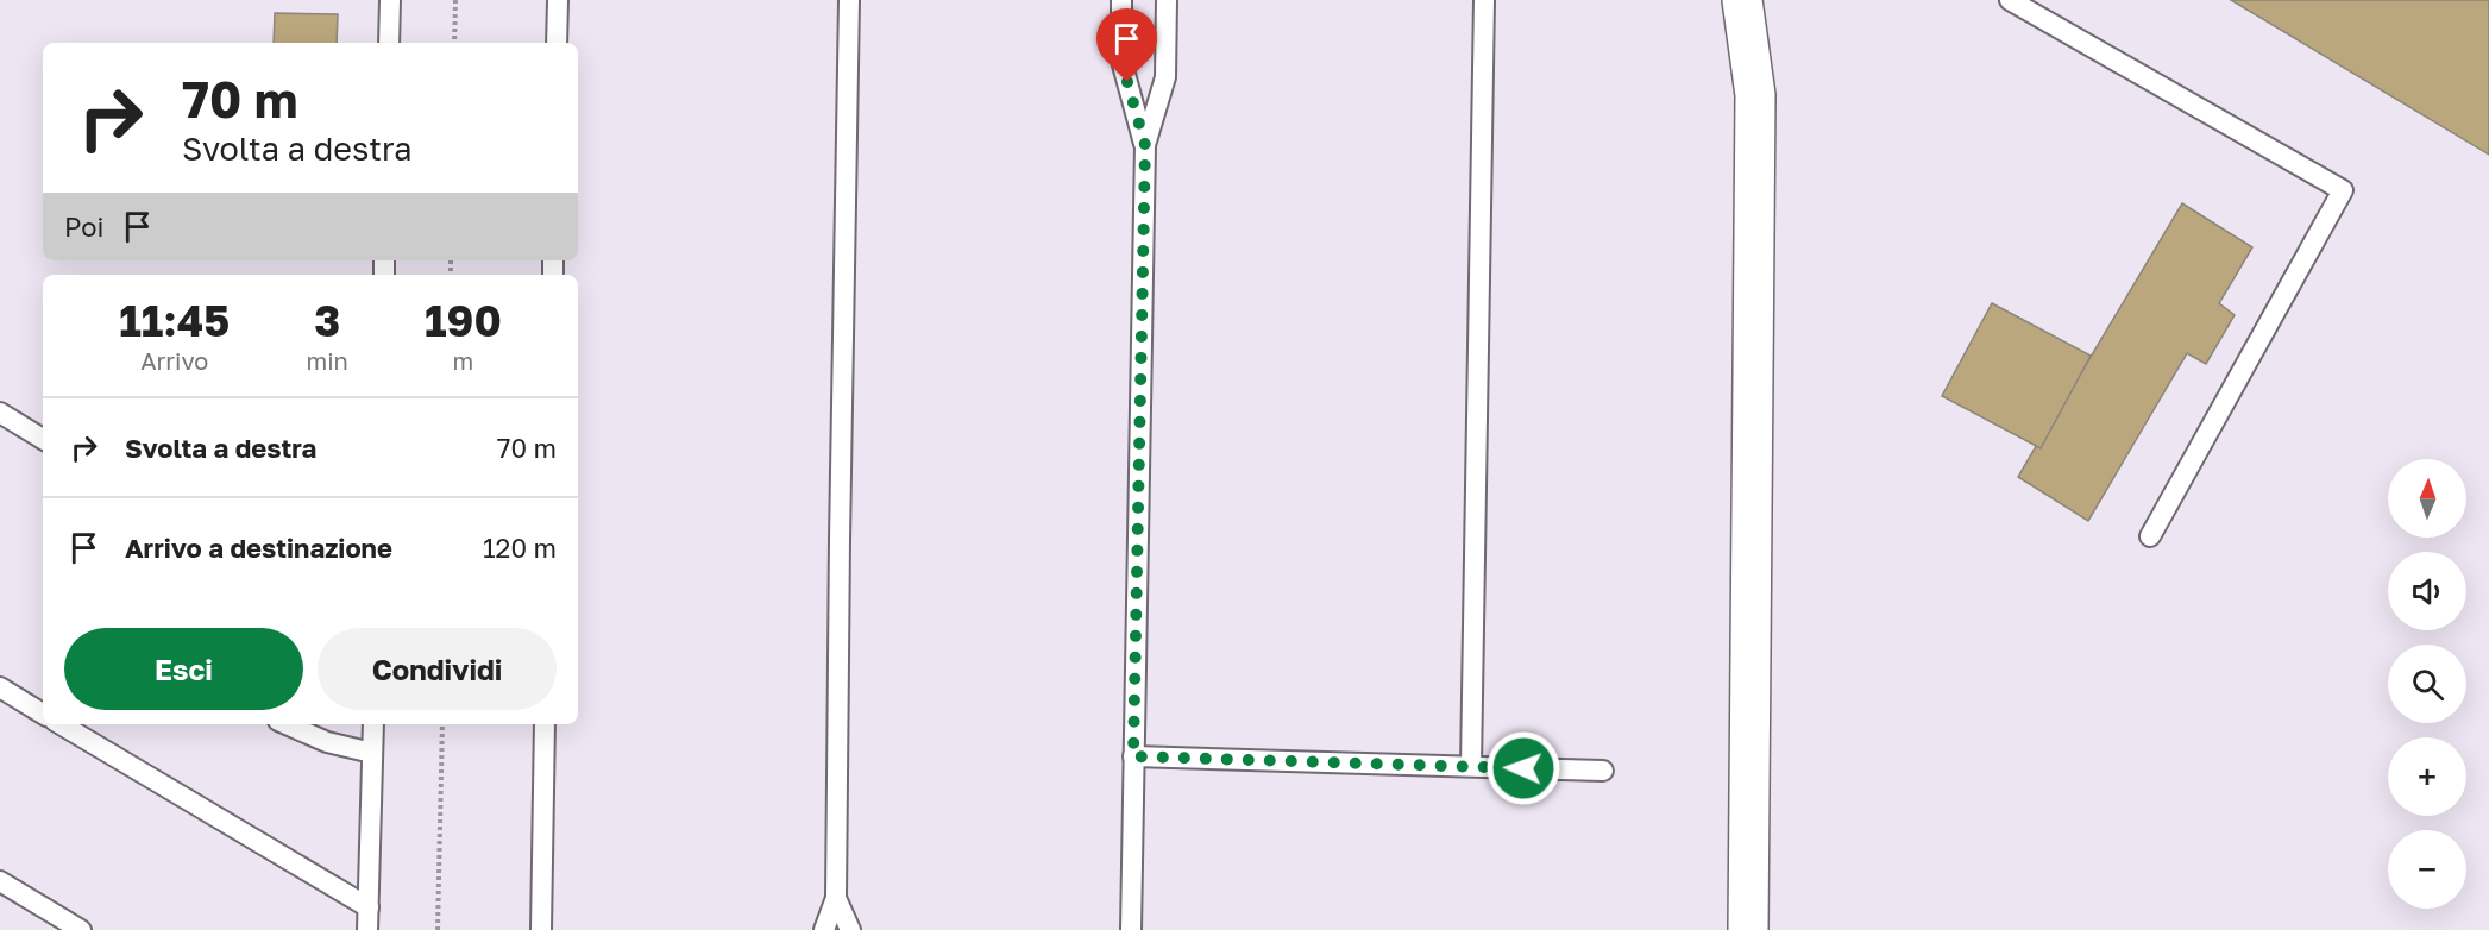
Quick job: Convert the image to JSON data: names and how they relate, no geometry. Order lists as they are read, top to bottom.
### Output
{
  "north": "top",
  "page": {
    "turn": ["70 m", "Svolta a destra"],
    "then": "Poi",
    "eta": [
      "11:45",
      "Arrivo",
      "3",
      "min",
      "190",
      "m"
    ],
    "list": [
      {
        "name": "Svolta a destra",
        "value": "70 m"
      },
      {
        "name": "Arrivo a destinazione",
        "value": "120 m"
      }
    ],
    "map_buttons": ["+", "−"],
    "buttons": ["Esci", "Condividi"]
  }
}
